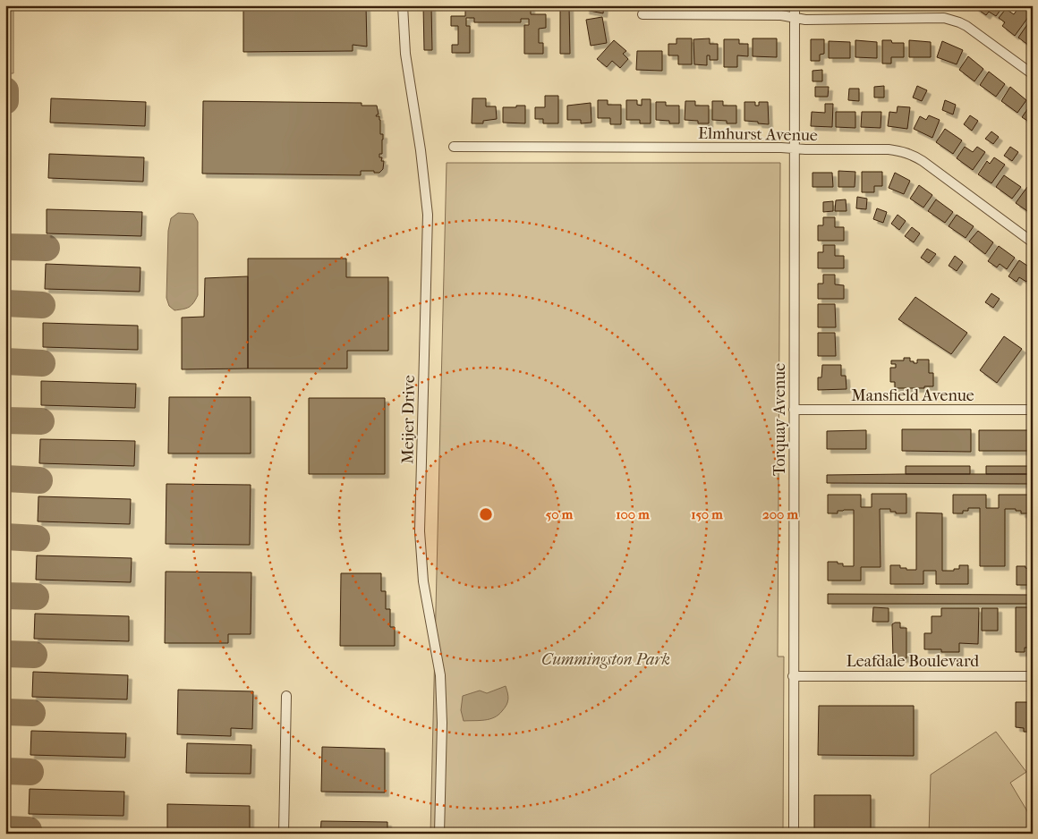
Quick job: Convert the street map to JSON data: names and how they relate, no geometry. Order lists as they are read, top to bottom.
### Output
{
  "streets": {
    "street": [
      "Elmhurst Avenue",
      "Mansfield Avenue",
      "Meijer Drive",
      "Torquay Avenue",
      "Leafdale Boulevard"
    ]
  },
  "crossings": [
    ["Elmhurst Avenue", "Torquay Avenue"],
    ["Mansfield Avenue", "Torquay Avenue"],
    ["Torquay Avenue", "Leafdale Boulevard"]
  ],
  "parks": ["Cummingston Park"],
  "rings": [
    "50 m",
    "100 m",
    "150 m",
    "200 m"
  ]
}
